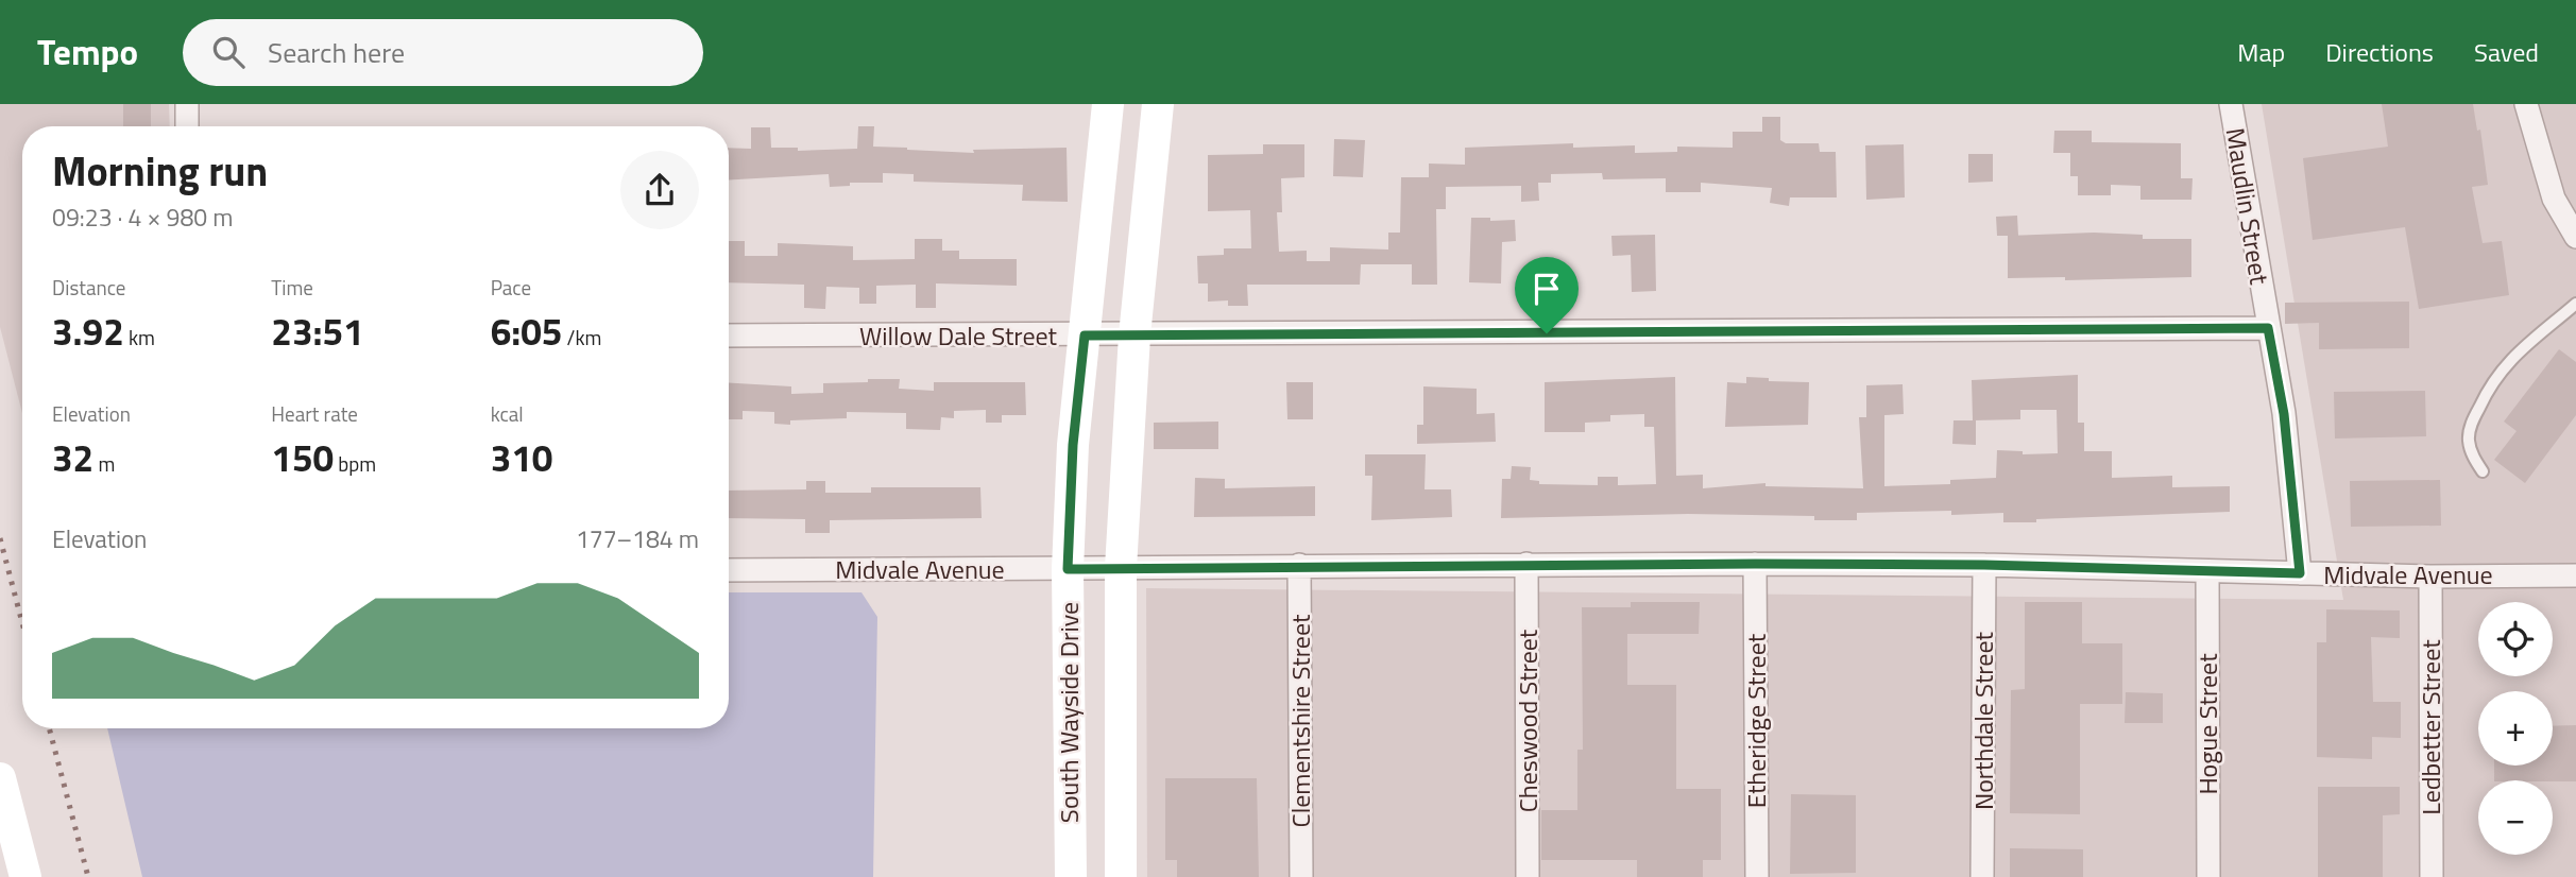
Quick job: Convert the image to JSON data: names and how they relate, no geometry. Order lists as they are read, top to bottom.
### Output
{
  "streets": {
    "main road": ["South Wayside Drive"],
    "street": [
      "Maudlin Street",
      "Willow Dale Street",
      "Midvale Avenue",
      "Clementshire Street",
      "Cheswood Street",
      "Etheridge Street",
      "Northdale Street",
      "Hogue Street",
      "Ledbetter Street"
    ]
  },
  "crossings": [
    ["Maudlin Street", "Willow Dale Street"],
    ["Maudlin Street", "Midvale Avenue"],
    ["Willow Dale Street", "South Wayside Drive"],
    ["Midvale Avenue", "South Wayside Drive"],
    ["Midvale Avenue", "Clementshire Street"],
    ["Midvale Avenue", "Cheswood Street"],
    ["Midvale Avenue", "Etheridge Street"],
    ["Midvale Avenue", "Northdale Street"],
    ["Midvale Avenue", "Hogue Street"],
    ["Midvale Avenue", "Ledbetter Street"]
  ],
  "page": {
    "header": "Tempo",
    "search": "Search here",
    "nav": ["Map", "Directions", "Saved"],
    "heading": ["Morning run", "09:23 · 4 × 980 m"],
    "stats": [
      ["Distance", "3.92 km"],
      ["Time", "23:51"],
      ["Pace", "6:05 /km"],
      ["Elevation", "32 m"],
      ["Heart rate", "150 bpm"],
      ["kcal", "310"]
    ],
    "chart": ["Elevation", "177–184 m"],
    "map_buttons": ["+", "−"]
  }
}
